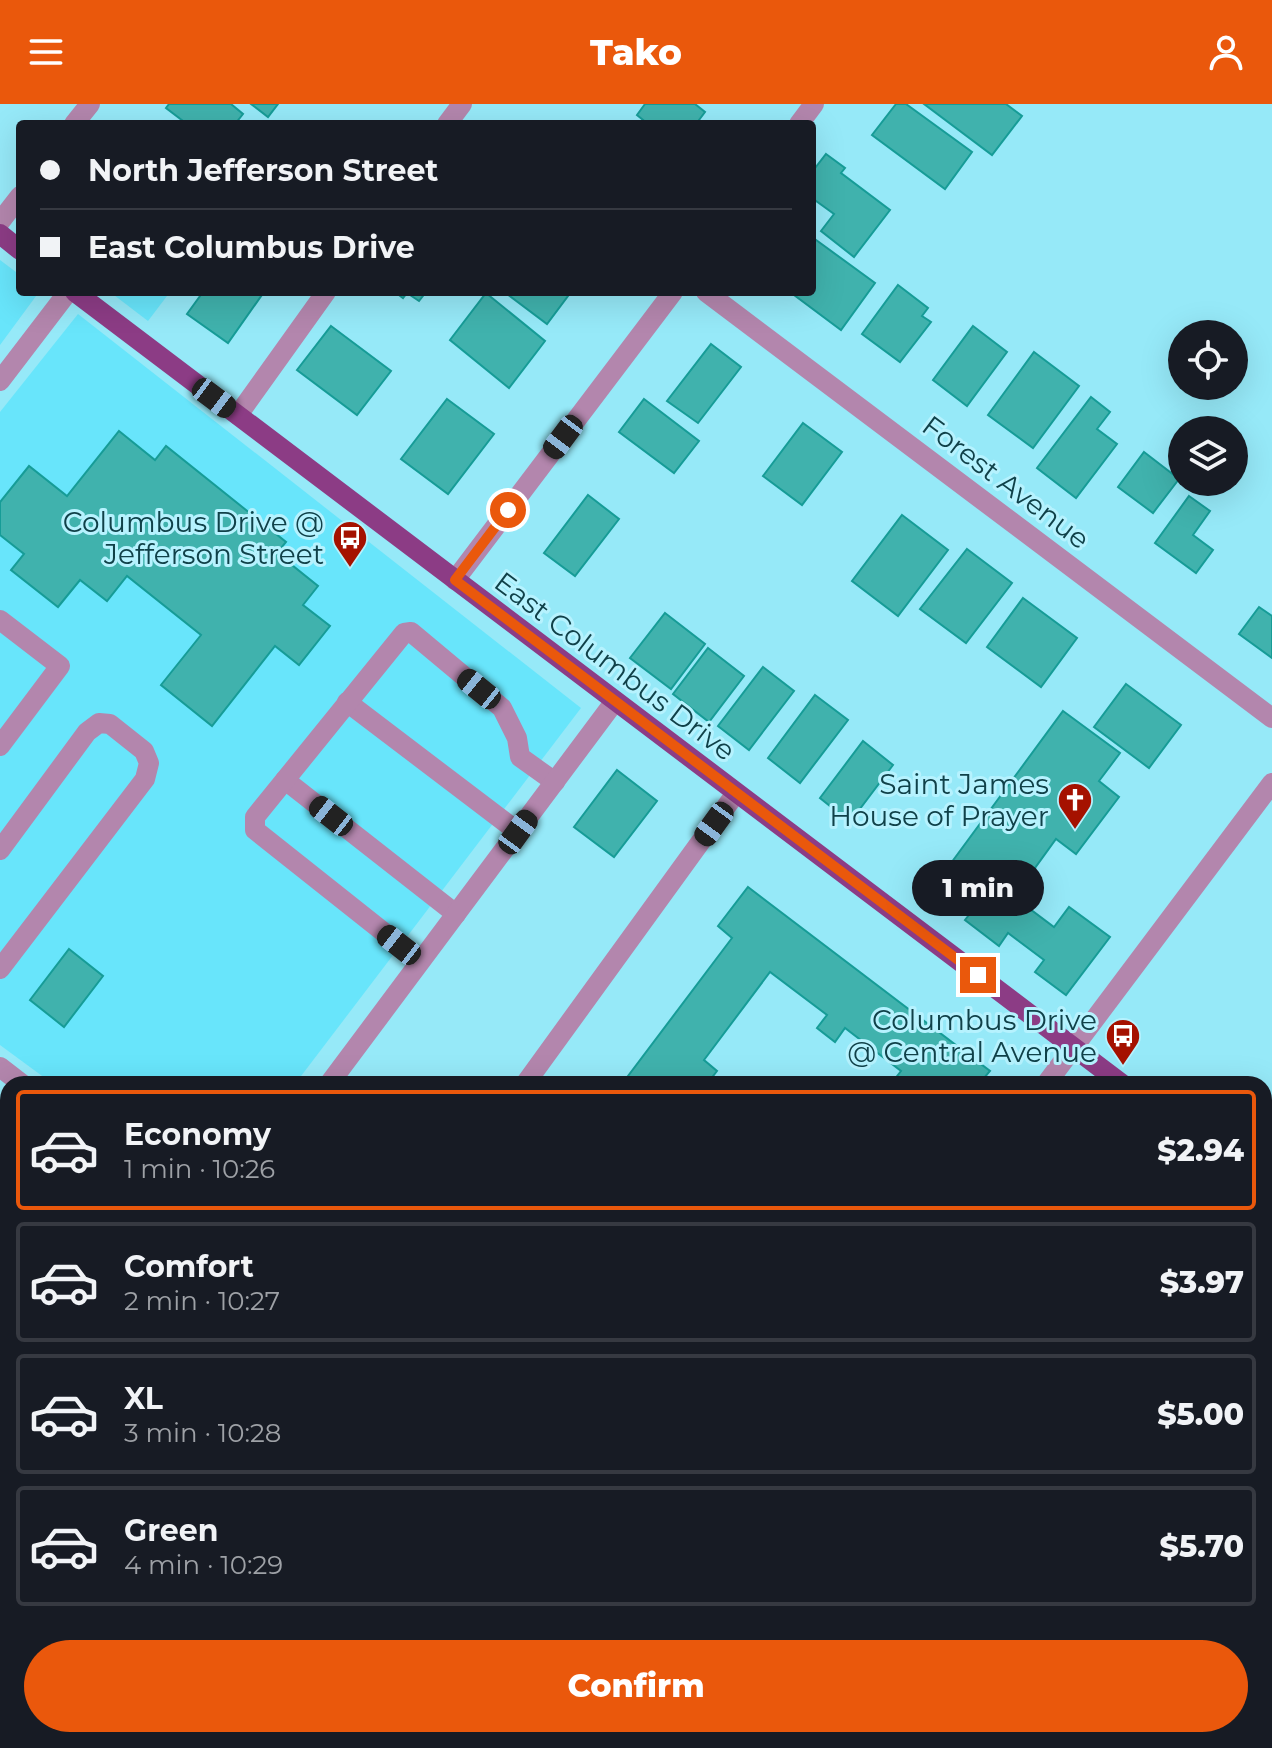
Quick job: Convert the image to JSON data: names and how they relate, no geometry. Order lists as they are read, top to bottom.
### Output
{
  "streets": {
    "main road": ["East Columbus Drive"],
    "street": ["Forest Avenue"]
  },
  "places": {
    "bus stop": ["Columbus Drive @ Jefferson Street", "Columbus Drive @ Central Avenue"],
    "church": ["Saint James House of Prayer"]
  },
  "page": {
    "header": "Tako",
    "banner": ["North Jefferson Street", "East Columbus Drive"],
    "bubble": "1 min",
    "list": [
      {
        "name": "Economy",
        "note": "1 min · 10:26",
        "value": "$2.94"
      },
      {
        "name": "Comfort",
        "note": "2 min · 10:27",
        "value": "$3.97"
      },
      {
        "name": "XL",
        "note": "3 min · 10:28",
        "value": "$5.00"
      },
      {
        "name": "Green",
        "note": "4 min · 10:29",
        "value": "$5.70"
      }
    ],
    "buttons": "Confirm"
  }
}
